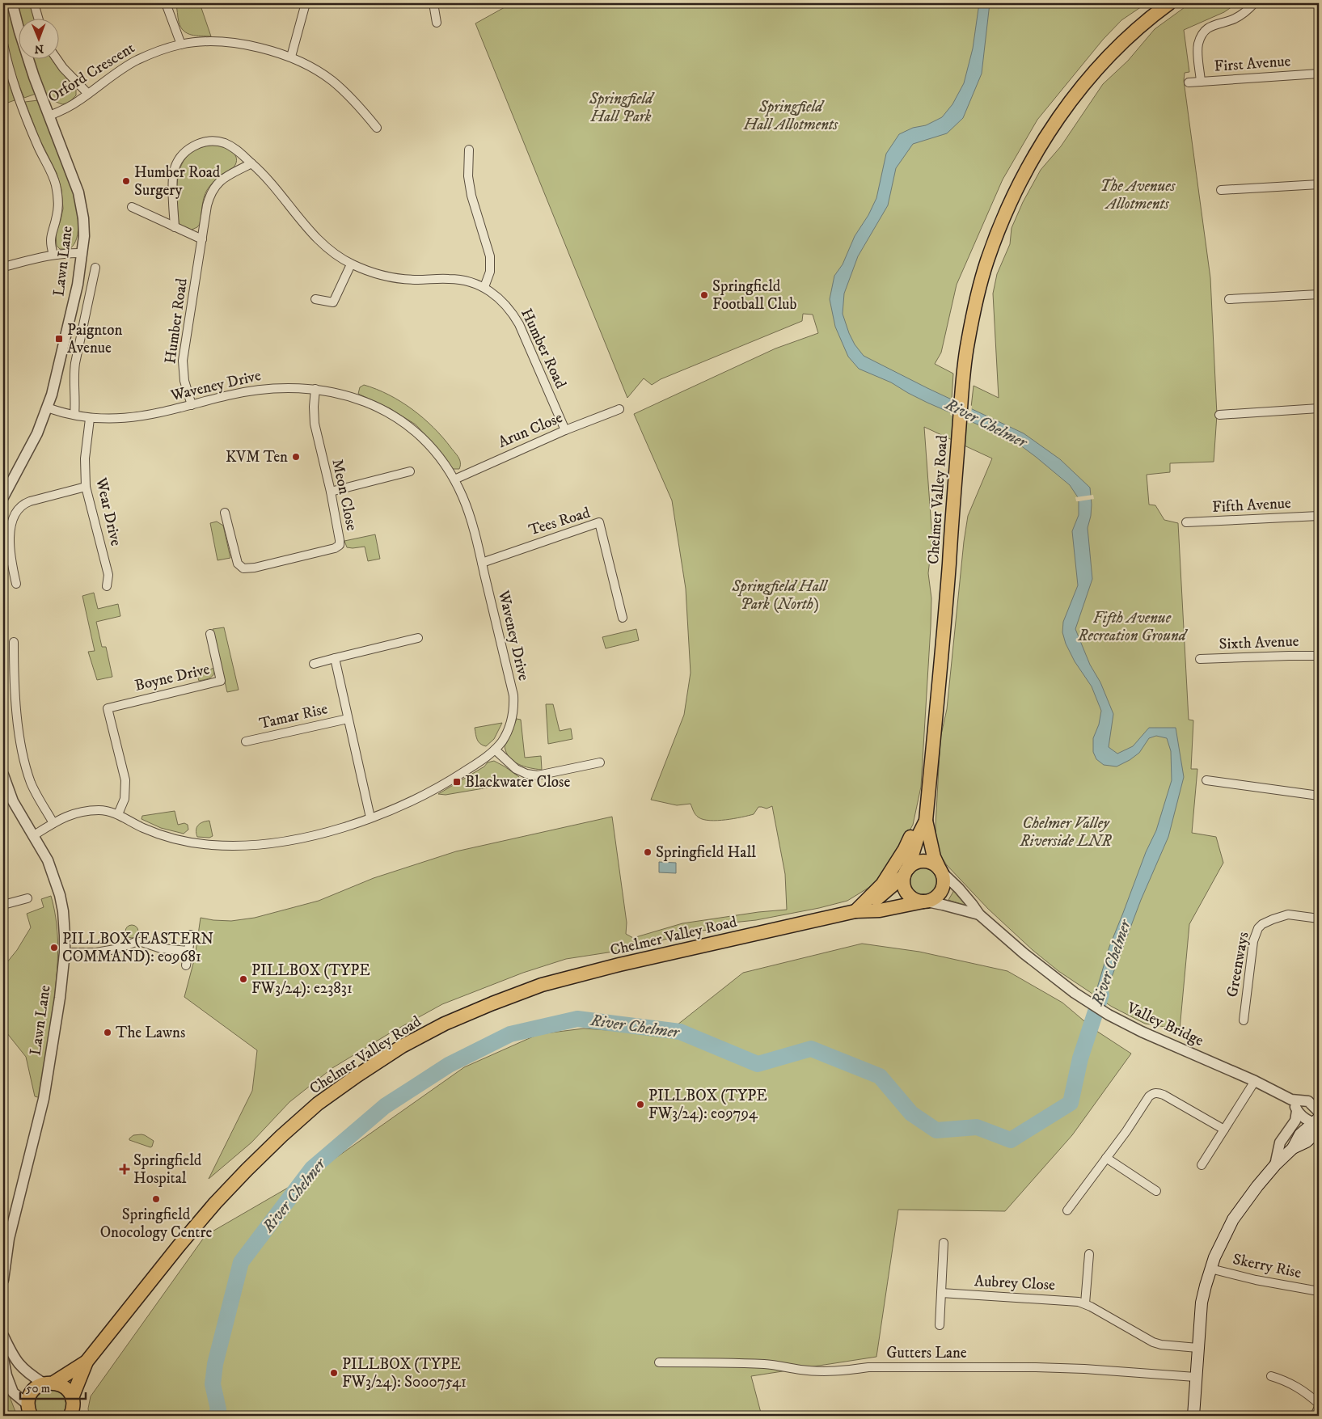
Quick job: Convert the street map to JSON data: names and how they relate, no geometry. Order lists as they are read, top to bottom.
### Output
{
  "streets": {
    "main road": ["Chelmer Valley Road"],
    "street": [
      "First Avenue",
      "Orford Crescent",
      "Lawn Lane",
      "Humber Road",
      "Waveney Drive",
      "Arun Close",
      "Meon Close",
      "Fifth Avenue",
      "Wear Drive",
      "Tees Road",
      "Sixth Avenue",
      "Boyne Drive",
      "Tamar Rise",
      "Greenways",
      "Valley Bridge",
      "Skerry Rise",
      "Aubrey Close",
      "Gutters Lane"
    ]
  },
  "crossings": [
    ["Orford Crescent", "Lawn Lane"],
    ["Lawn Lane", "Waveney Drive"],
    ["Humber Road", "Waveney Drive"],
    ["Humber Road", "Arun Close"],
    ["Waveney Drive", "Arun Close"],
    ["Waveney Drive", "Meon Close"],
    ["Waveney Drive", "Wear Drive"],
    ["Waveney Drive", "Tees Road"],
    ["Waveney Drive", "Boyne Drive"],
    ["Waveney Drive", "Tamar Rise"],
    ["Chelmer Valley Road", "Valley Bridge"]
  ],
  "water": ["River Chelmer"],
  "parks": [
    "Springfield Hall Park",
    "Springfield Hall Allotments",
    "The Avenues Allotments",
    "Springfield Hall Park (North)",
    "Fifth Avenue Recreation Ground",
    "Chelmer Valley Riverside LNR"
  ],
  "places": {
    "other": [
      "Humber Road Surgery",
      "Springfield Football Club",
      "KVM Ten",
      "Springfield Hall",
      "PILLBOX (EASTERN COMMAND): e09681",
      "PILLBOX (TYPE FW3/24): e23831",
      "The Lawns",
      "PILLBOX (TYPE FW3/24): e09794",
      "Springfield Onocology Centre",
      "PILLBOX (TYPE FW3/24): S0007541"
    ],
    "transit": ["Paignton Avenue", "Blackwater Close"],
    "health": ["Springfield Hospital"]
  },
  "scale_bar": "50 m",
  "north": "bottom"
}
